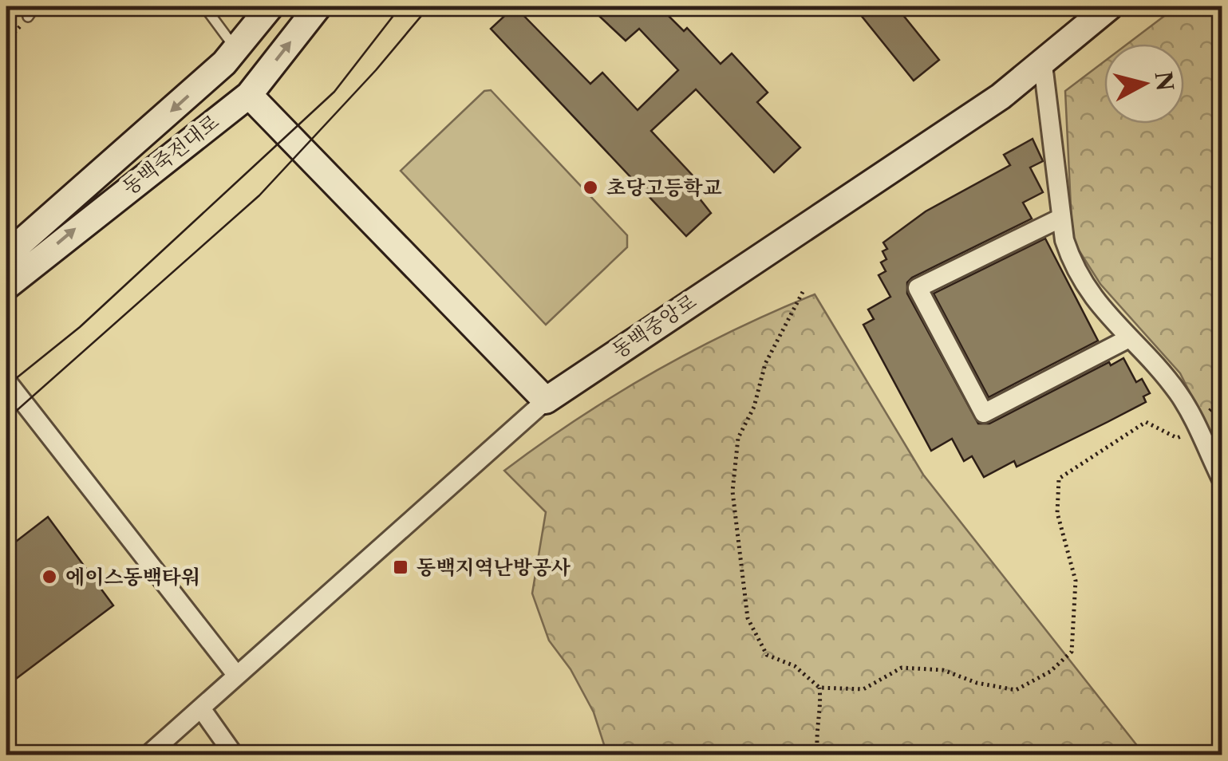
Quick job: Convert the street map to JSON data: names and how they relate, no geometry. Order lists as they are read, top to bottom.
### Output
{
  "streets": {
    "street": ["동백죽전대로", "동백중앙로"]
  },
  "places": {
    "other": ["초당고등학교", "에이스동백타워"],
    "transit": ["동백지역난방공사"]
  },
  "north": "right"
}
